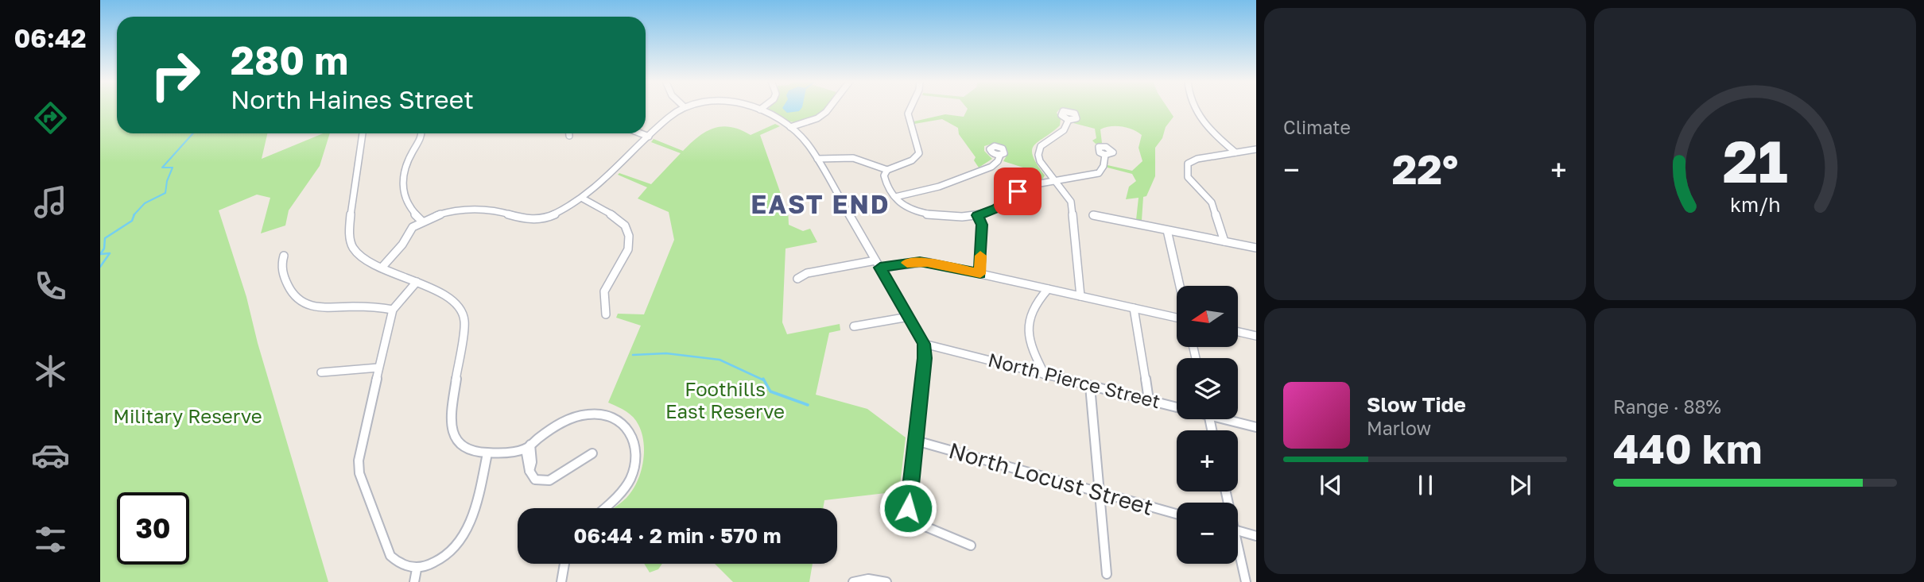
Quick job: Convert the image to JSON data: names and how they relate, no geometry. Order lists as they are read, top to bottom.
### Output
{
  "streets": {
    "street": ["North Pierce Street", "North Locust Street"]
  },
  "districts": ["EAST END"],
  "parks": ["Foothills East Reserve", "Military Reserve"],
  "north": "left",
  "page": {
    "tabs": "06:42",
    "tile": [
      "Climate",
      ["Range · 88%", "440 km"]
    ],
    "turn": ["280 m", "North Haines Street"],
    "heat": ["−", "22°", "+"],
    "map_buttons": ["+", "−"],
    "song": ["Slow Tide", "Marlow"],
    "limit": "30",
    "trip": "06:44 · 2 min · 570 m",
    "gauge": ["21", "km/h"]
  }
}
